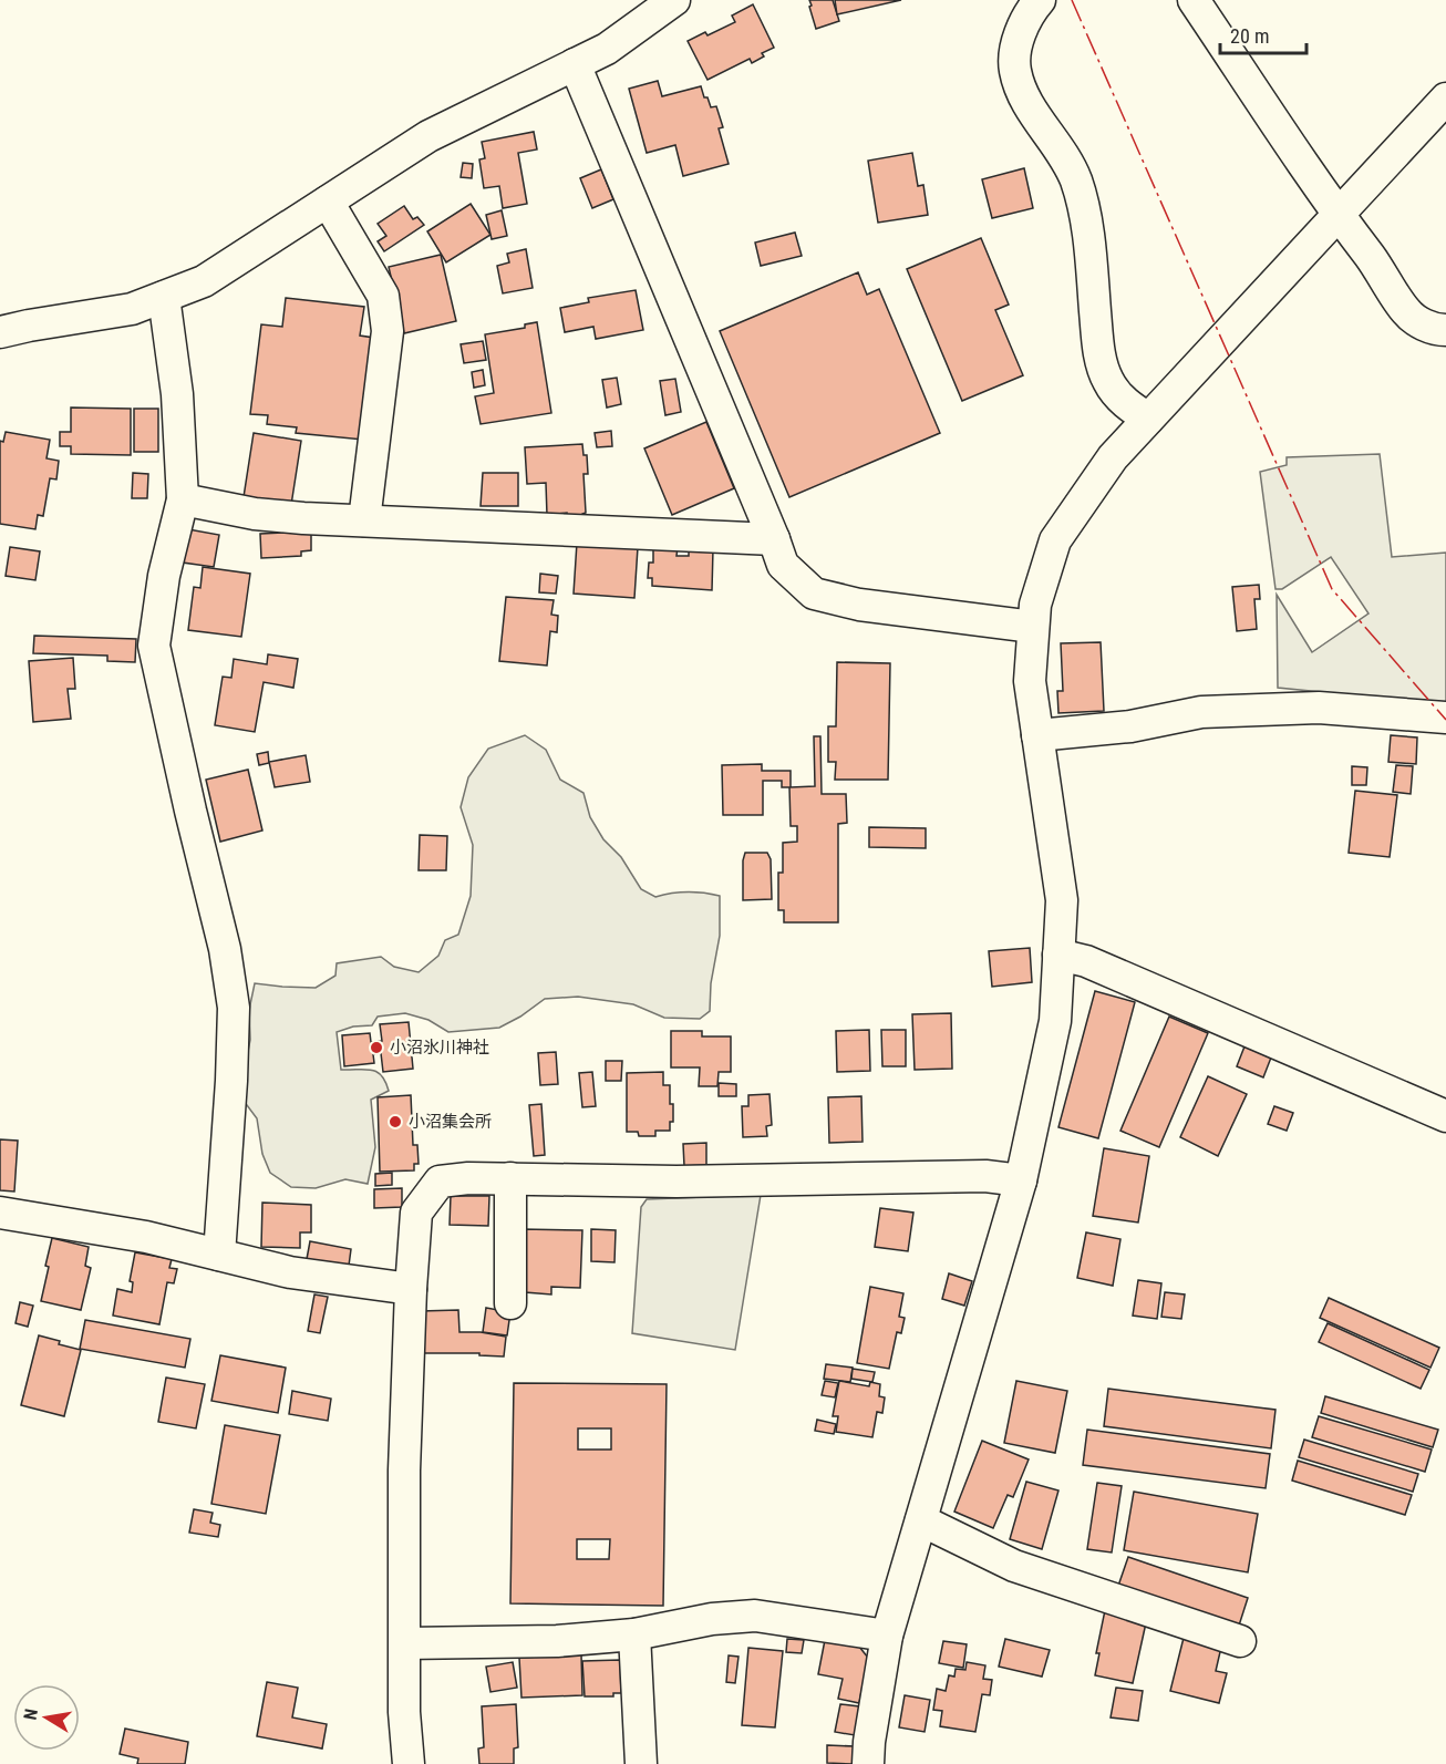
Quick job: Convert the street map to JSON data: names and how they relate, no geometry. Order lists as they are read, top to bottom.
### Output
{
  "places": ["小沼氷川神社", "小沼集会所"],
  "scale_bar": "20 m",
  "north": "left"
}
